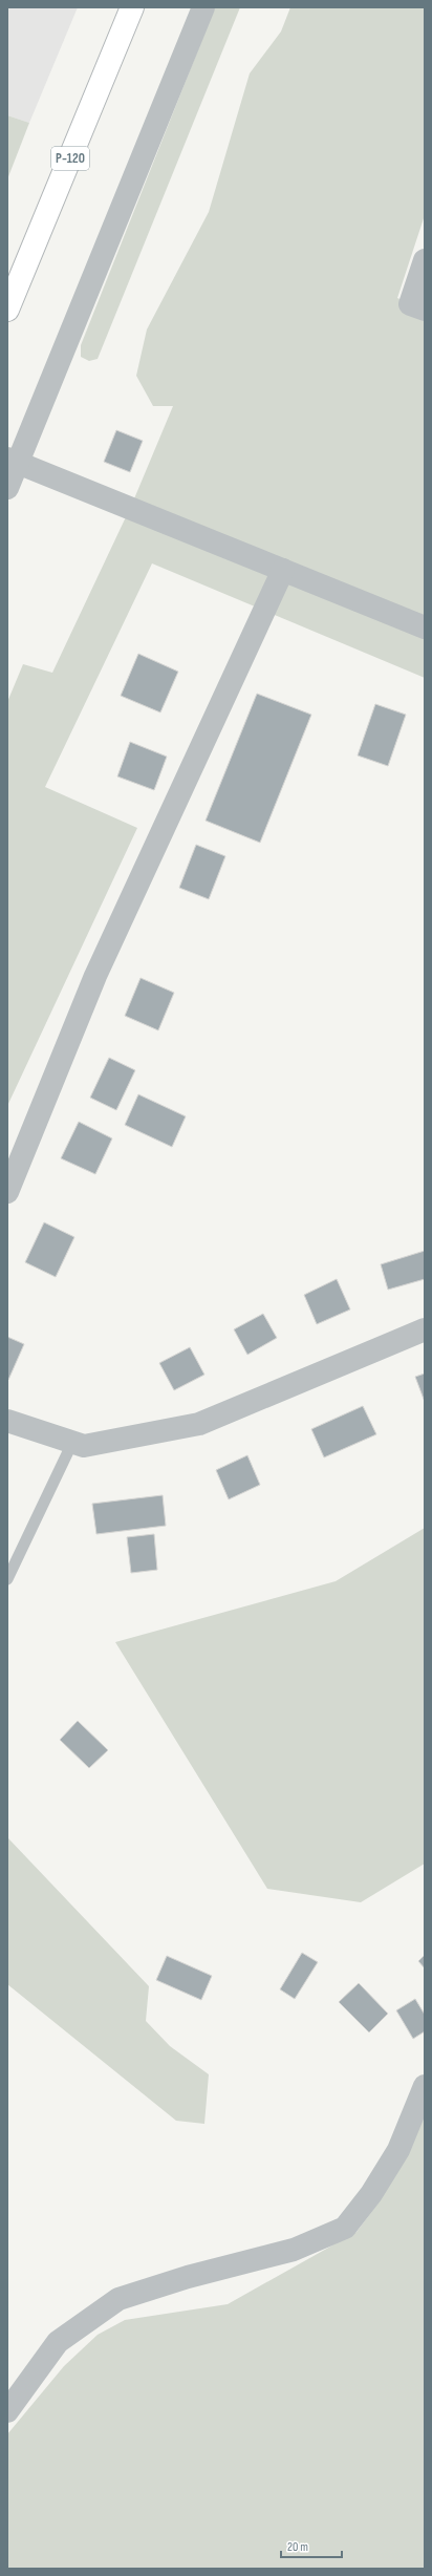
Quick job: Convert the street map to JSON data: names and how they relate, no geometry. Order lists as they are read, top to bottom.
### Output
{
  "streets": {
    "highway": ["Р-120"]
  },
  "scale_bar": "20 m"
}
